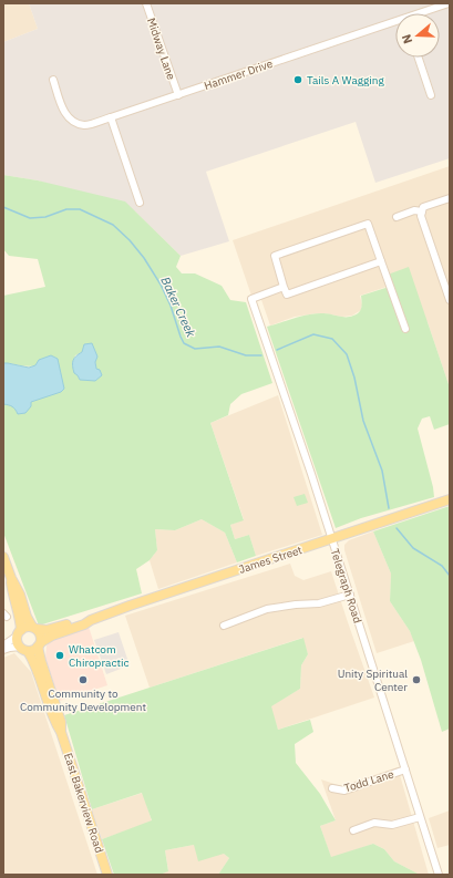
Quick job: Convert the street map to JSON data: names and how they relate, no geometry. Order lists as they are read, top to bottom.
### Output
{
  "streets": {
    "main road": ["James Street", "East Bakerview Road"],
    "street": [
      "Midway Lane",
      "Hammer Drive",
      "Telegraph Road",
      "Todd Lane"
    ]
  },
  "crossings": [
    ["Midway Lane", "Hammer Drive"],
    ["James Street", "Telegraph Road"],
    ["James Street", "East Bakerview Road"],
    ["Telegraph Road", "Todd Lane"]
  ],
  "water": ["Baker Creek"],
  "places": [
    "Tails A Wagging",
    "Whatcom Chiropractic",
    "Community to Community Development",
    "Unity Spiritual Center"
  ],
  "north": "left"
}
